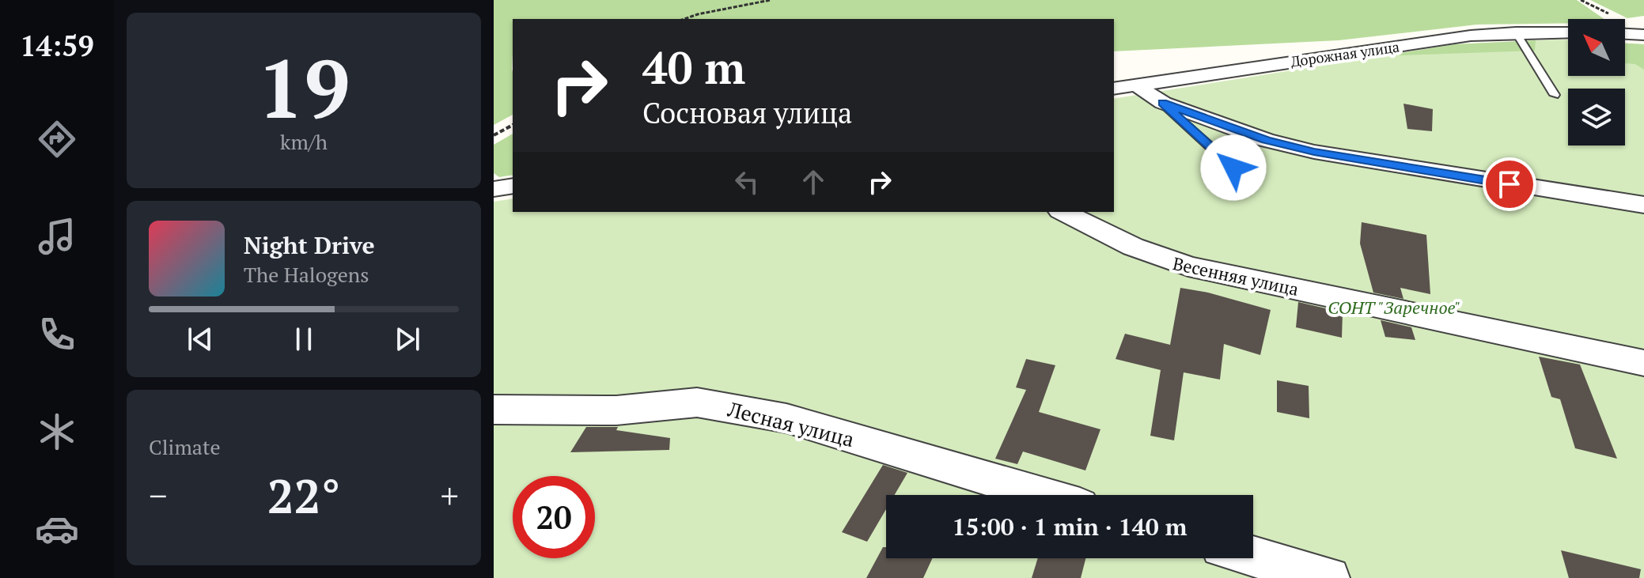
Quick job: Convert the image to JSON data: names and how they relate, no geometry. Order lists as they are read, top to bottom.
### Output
{
  "streets": {
    "street": ["Дорожная улица", "Весенняя улица", "Лесная улица"]
  },
  "parks": ["СОНТ \"Заречное\""],
  "north": "top left",
  "page": {
    "tabs": "14:59",
    "tile": [
      ["19", "km/h"],
      "Climate"
    ],
    "turn": ["40 m", "Сосновая улица"],
    "song": ["Night Drive", "The Halogens"],
    "heat": ["−", "22°", "+"],
    "limit": "20",
    "trip": "15:00 · 1 min · 140 m"
  }
}
